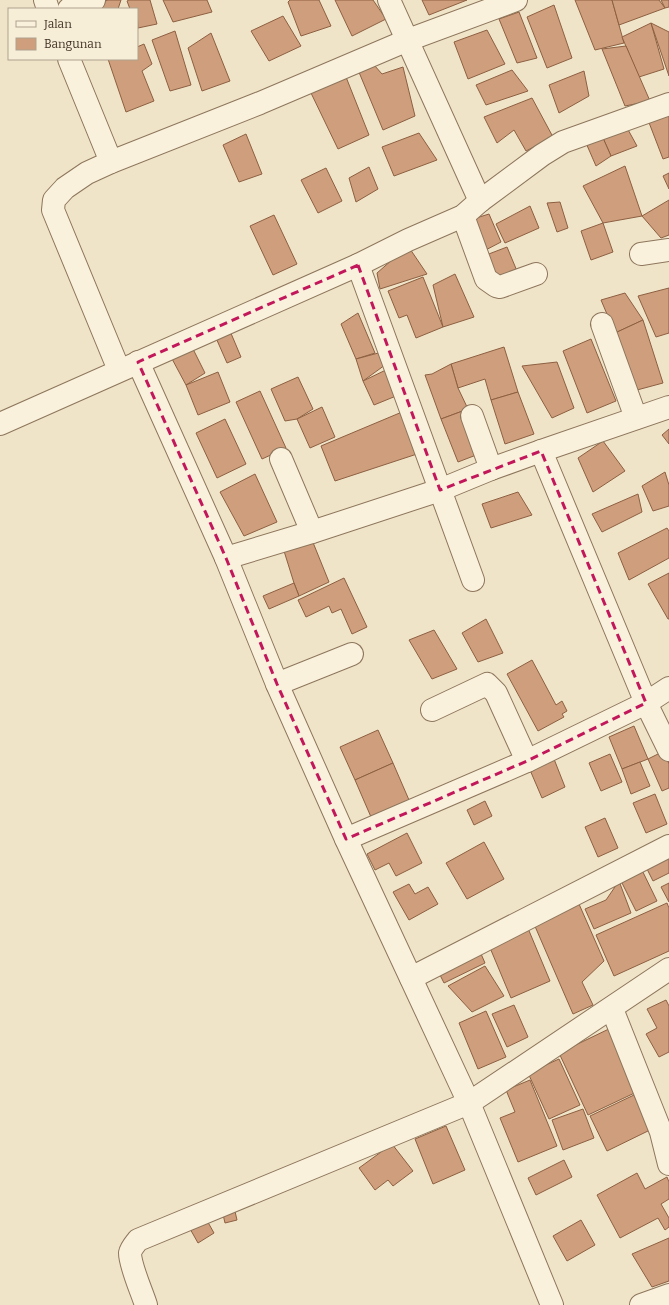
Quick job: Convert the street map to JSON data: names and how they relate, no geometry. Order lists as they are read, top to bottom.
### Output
{
  "legend": ["Jalan", "Bangunan"]
}
